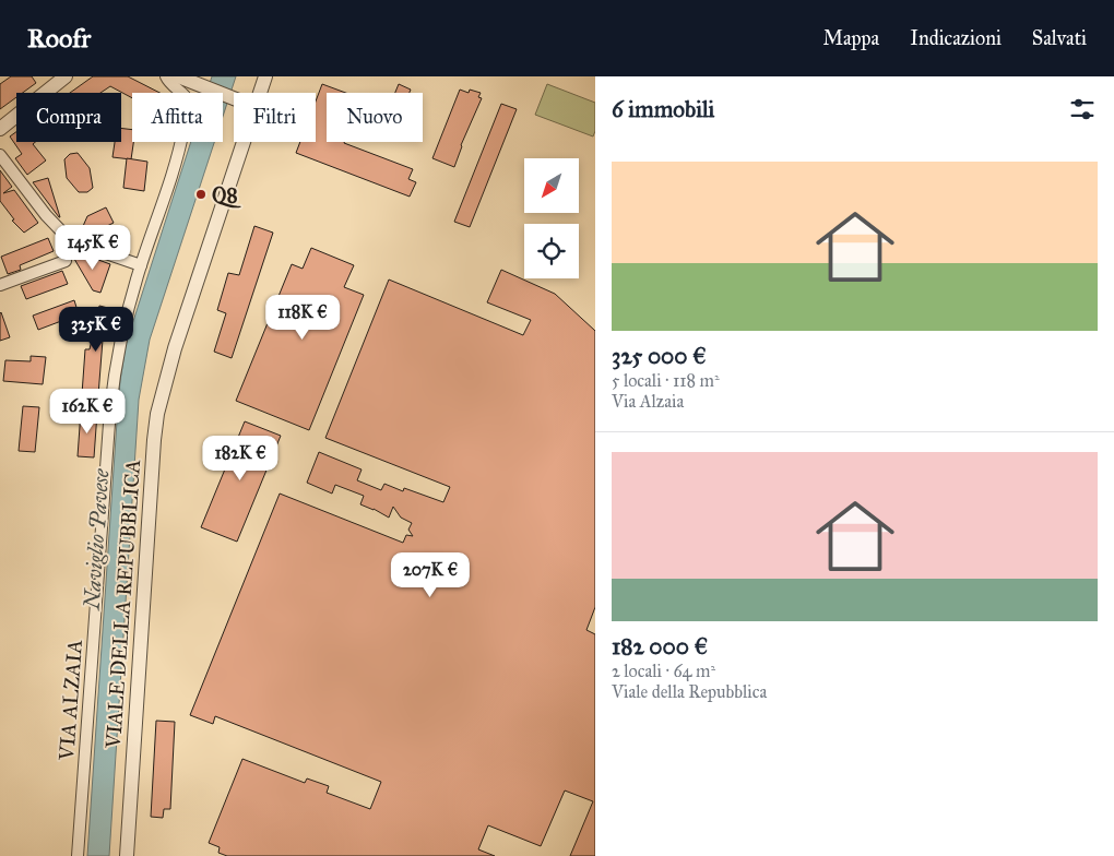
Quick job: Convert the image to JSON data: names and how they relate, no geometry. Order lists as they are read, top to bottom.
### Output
{
  "streets": {
    "street": ["VIALE DELLA REPUBBLICA", "VIA ALZAIA"]
  },
  "water": ["Naviglio Pavese"],
  "places": ["Q8"],
  "north": "bottom left",
  "page": {
    "header": "Roofr",
    "nav": ["Mappa", "Indicazioni", "Salvati"],
    "heading": "6 immobili",
    "chip": [
      "Compra",
      "Affitta",
      "Filtri",
      "Nuovo"
    ],
    "list": [
      {
        "name": "325 000 €",
        "note": "5 locali · 118 m² · Via Alzaia"
      },
      {
        "name": "182 000 €",
        "note": "2 locali · 64 m² · Viale della Repubblica"
      }
    ],
    "price": [
      "145K €",
      "118K €",
      "325K €",
      "162K €",
      "182K €",
      "207K €"
    ]
  }
}
